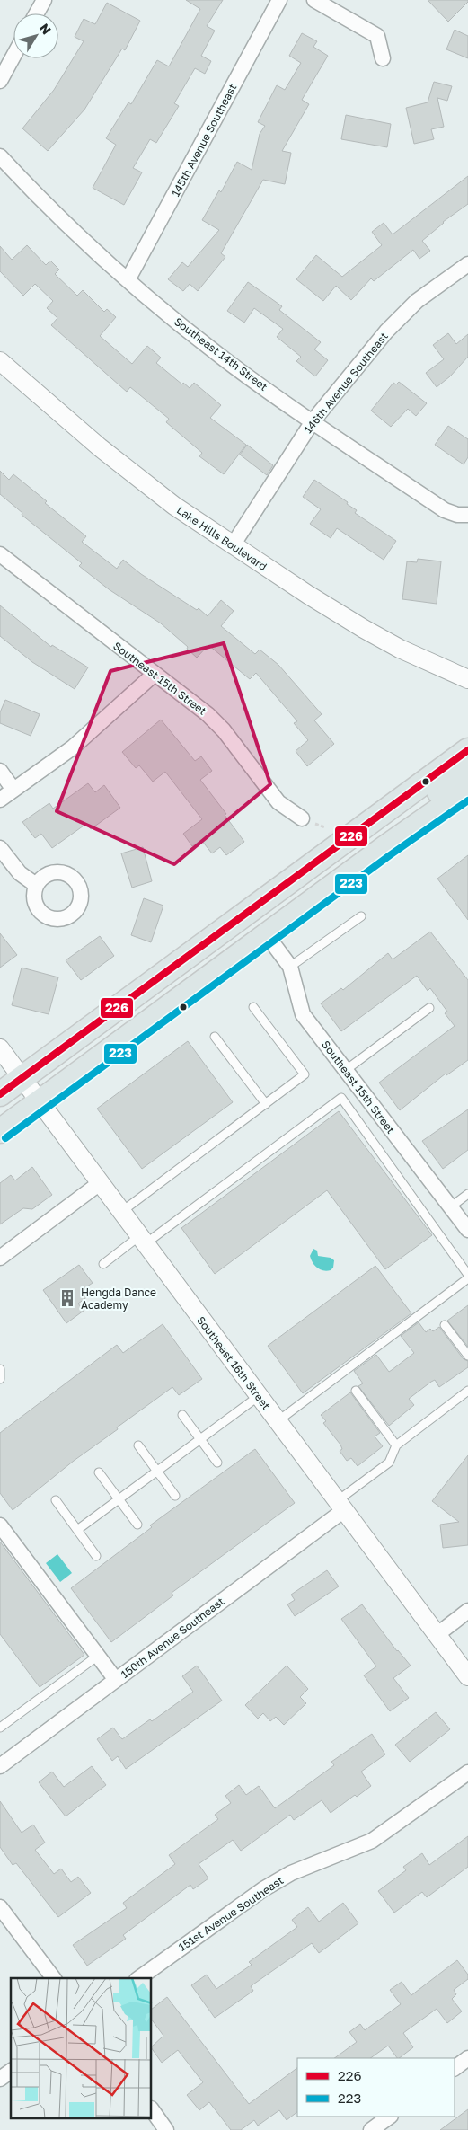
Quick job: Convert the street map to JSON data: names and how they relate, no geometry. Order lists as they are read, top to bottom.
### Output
{
  "streets": {
    "street": [
      "145th Avenue Southeast",
      "Southeast 14th Street",
      "146th Avenue Southeast",
      "Lake Hills Boulevard",
      "Southeast 15th Street",
      "Southeast 16th Street",
      "150th Avenue Southeast",
      "151st Avenue Southeast"
    ]
  },
  "crossings": [
    ["145th Avenue Southeast", "Southeast 14th Street"],
    ["Southeast 14th Street", "146th Avenue Southeast"],
    ["146th Avenue Southeast", "Lake Hills Boulevard"],
    ["Southeast 16th Street", "150th Avenue Southeast"]
  ],
  "places": {
    "building": ["Hengda Dance Academy"]
  },
  "lines": ["transit line 226", "transit line 223"],
  "legend": ["226", "223"],
  "north": "top right"
}
